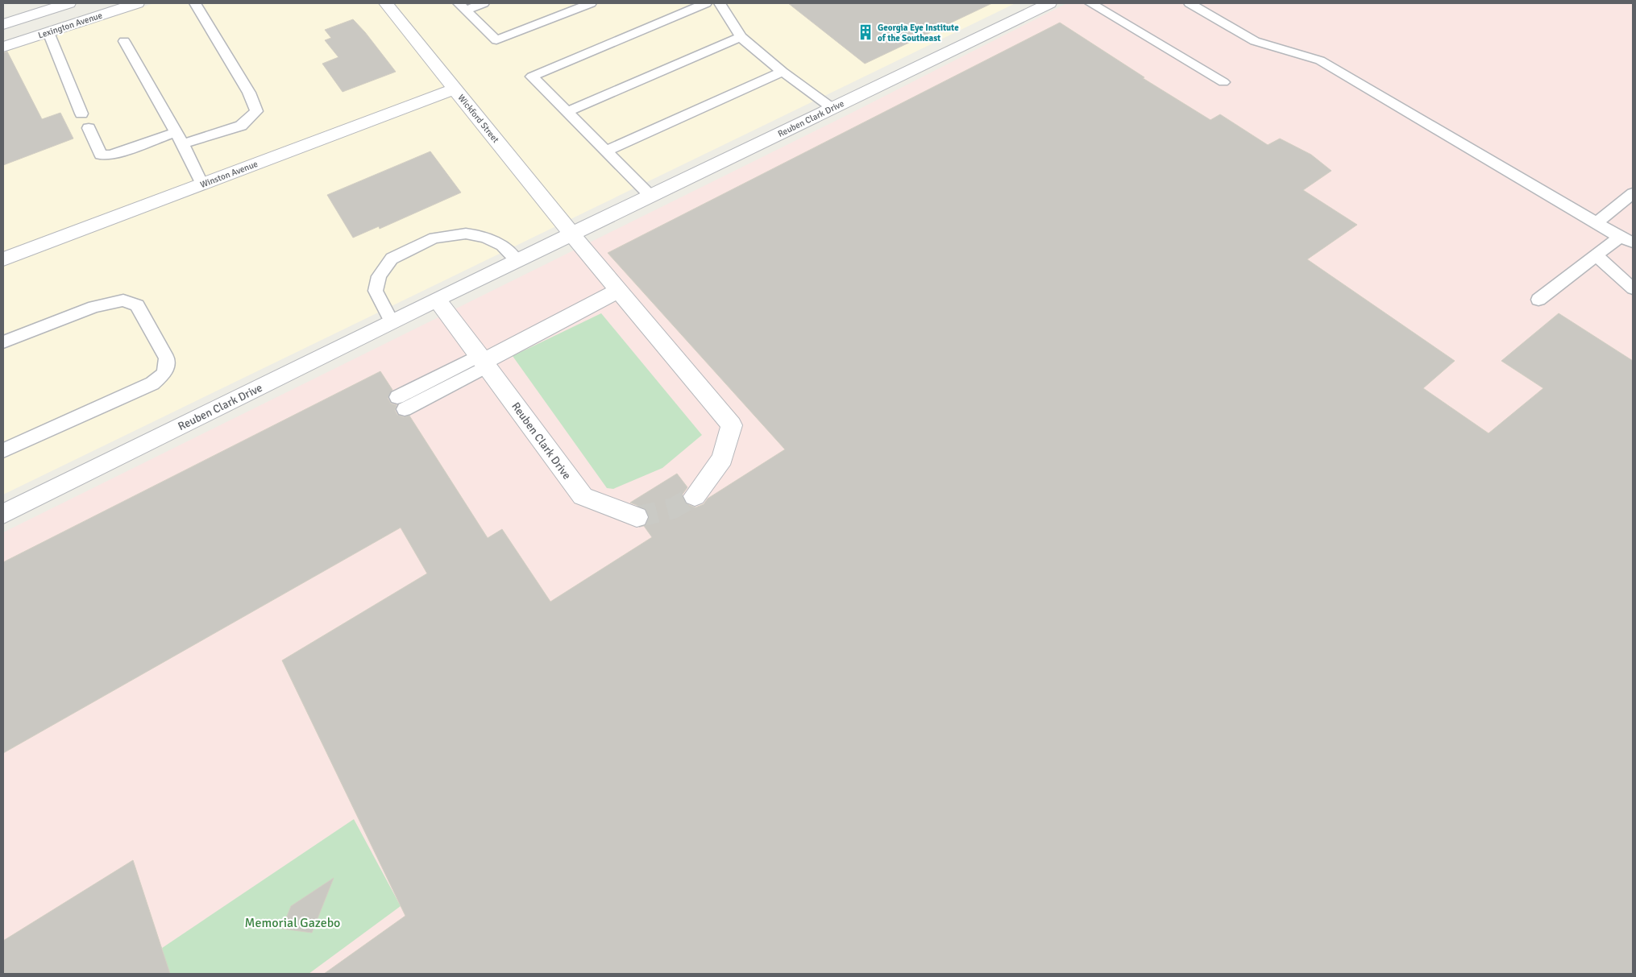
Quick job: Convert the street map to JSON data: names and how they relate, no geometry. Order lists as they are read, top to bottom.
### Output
{
  "streets": {
    "street": [
      "Lexington Avenue",
      "Wickford Street",
      "Reuben Clark Drive",
      "Winston Avenue"
    ]
  },
  "crossings": [
    ["Wickford Street", "Reuben Clark Drive"],
    ["Wickford Street", "Winston Avenue"]
  ],
  "parks": ["Memorial Gazebo"],
  "places": {
    "building": ["Georgia Eye Institute of the Southeast"]
  }
}
